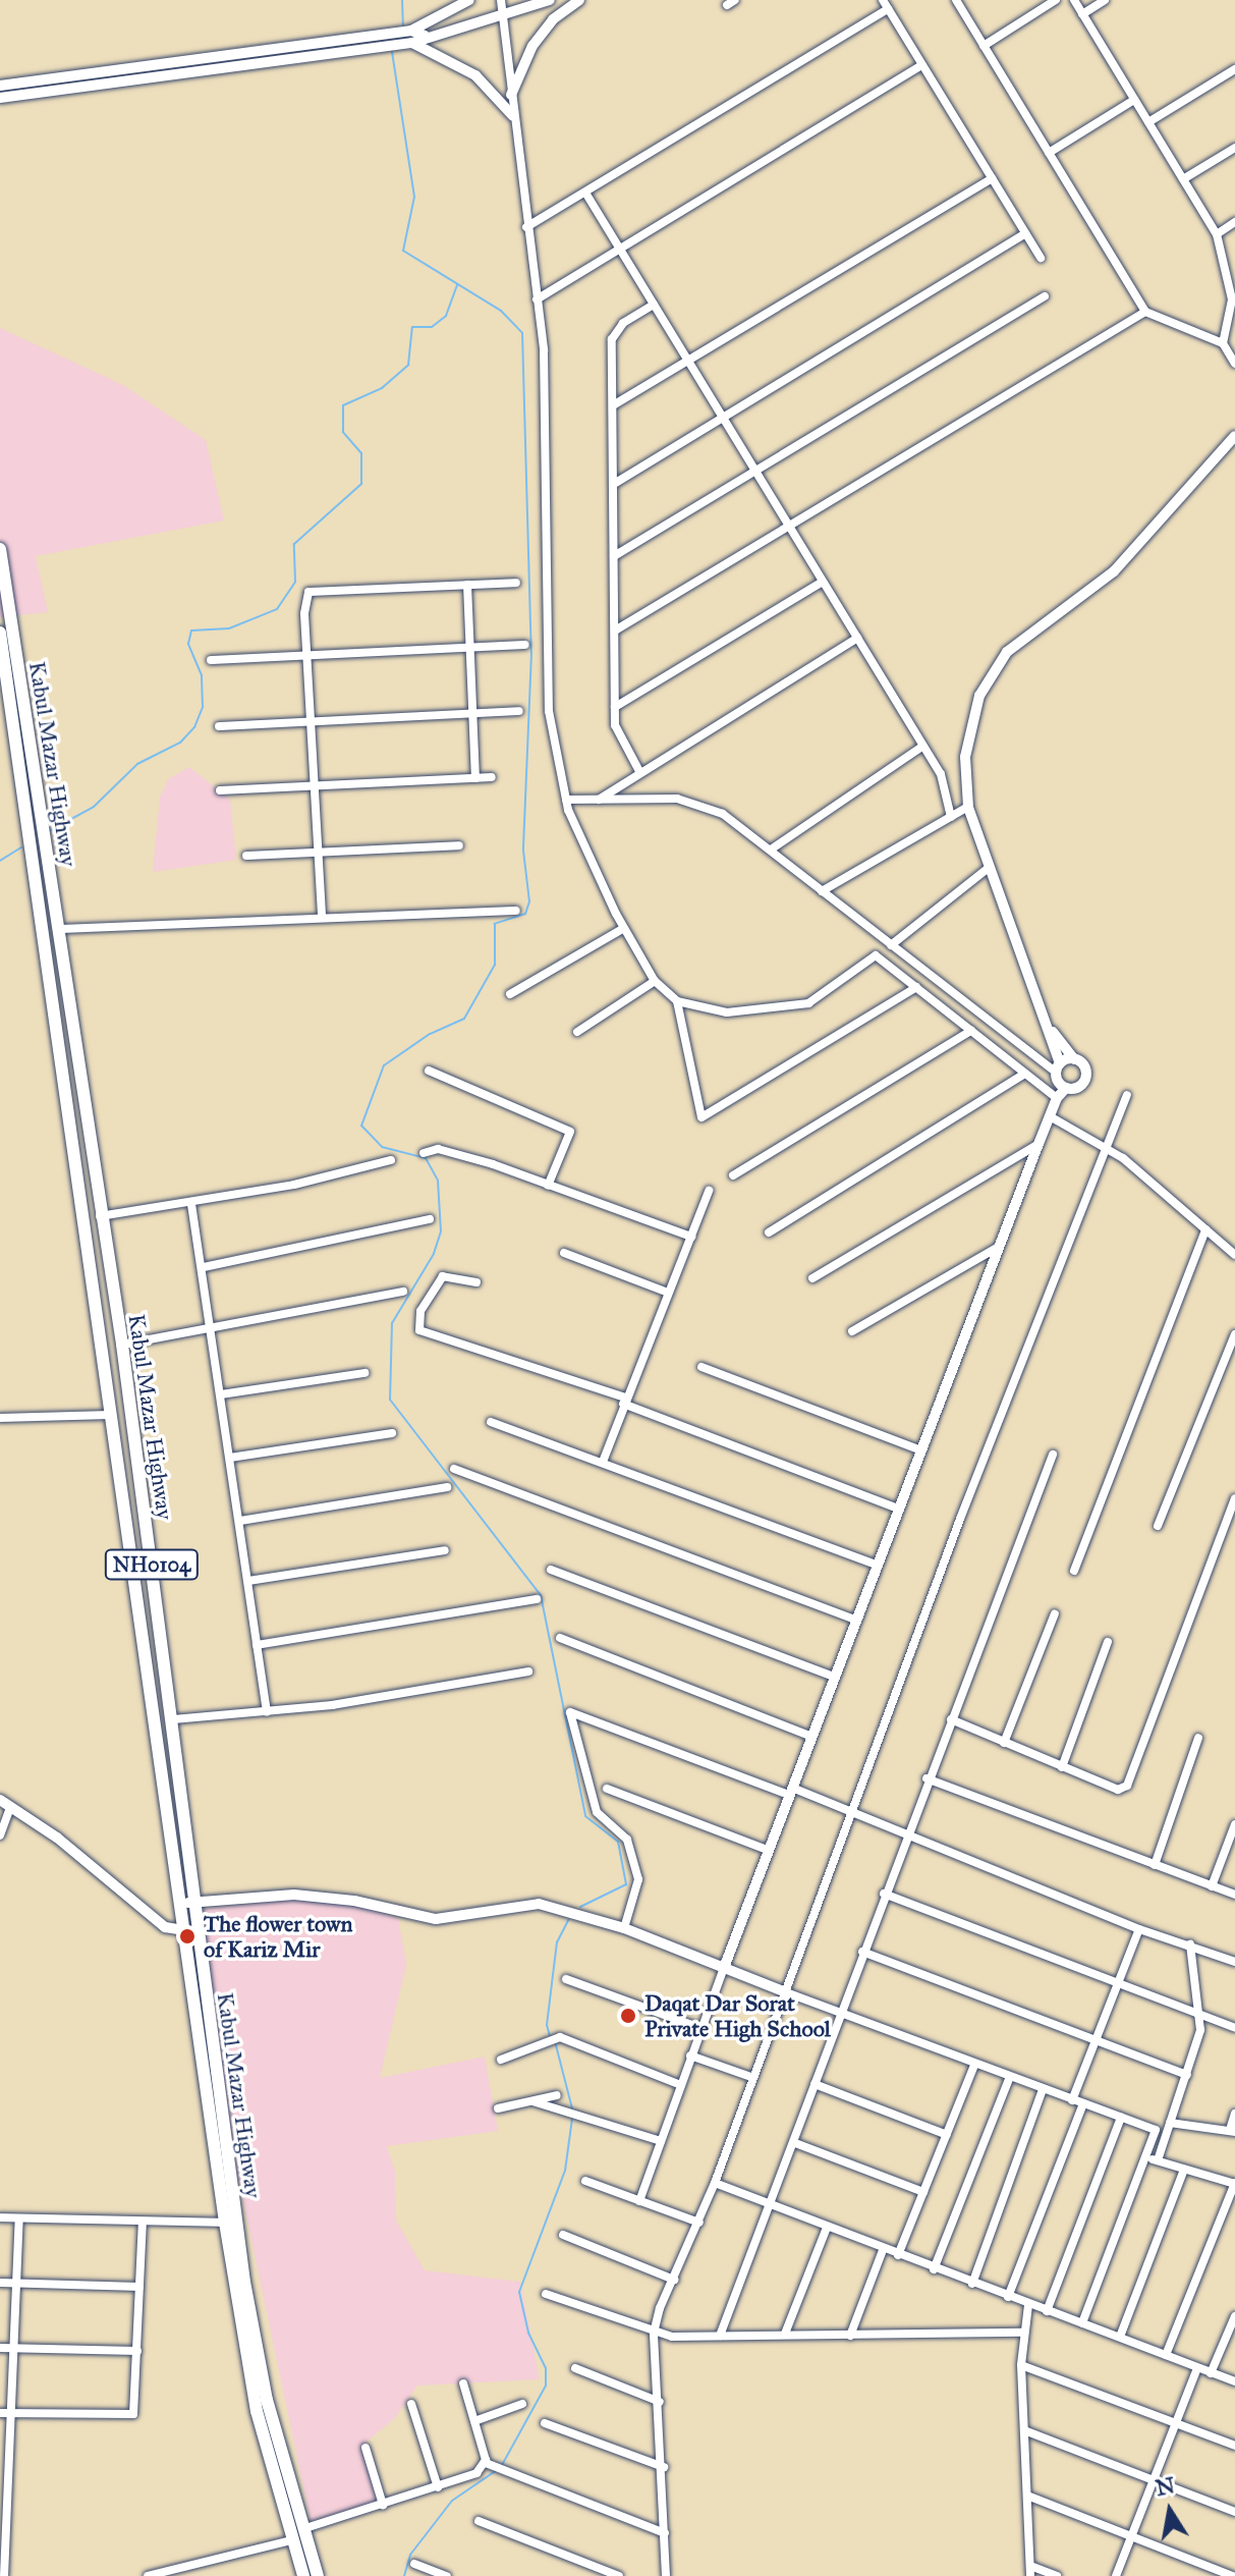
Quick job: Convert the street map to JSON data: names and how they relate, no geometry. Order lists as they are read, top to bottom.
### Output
{
  "streets": {
    "highway": ["Kabul Mazar Highway", "NH0104"]
  },
  "places": ["The flower town of Kariz Mir", "Daqat Dar Sorat Private High School"],
  "north": "top"
}
